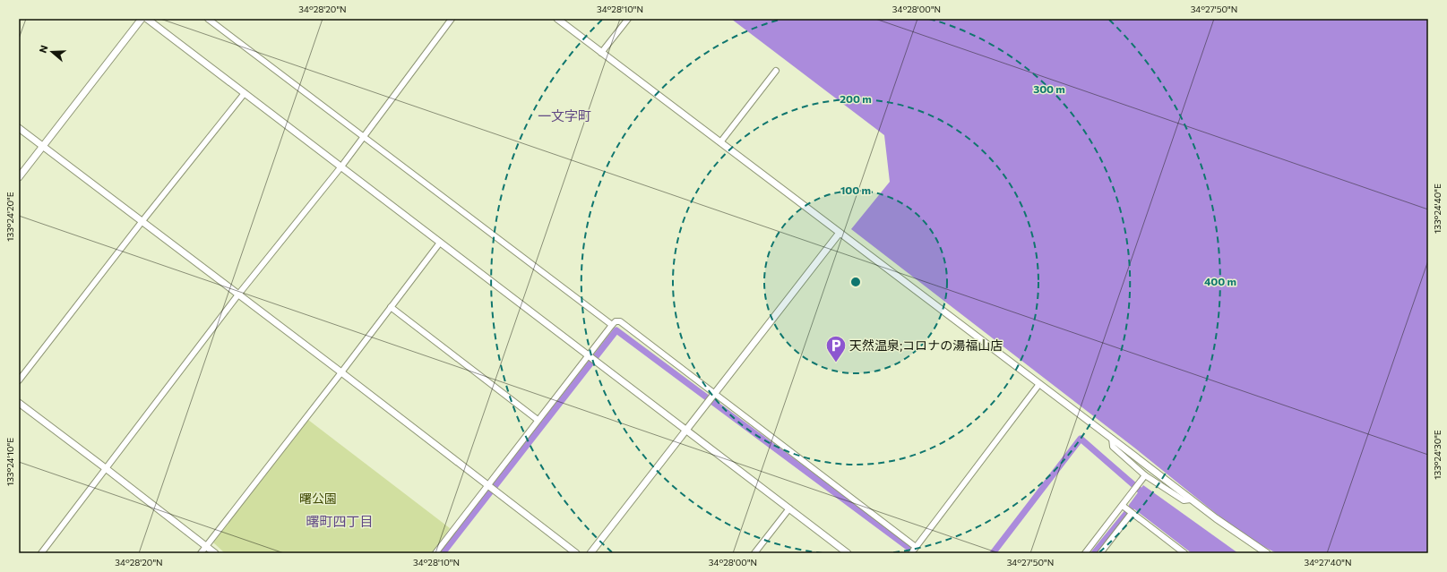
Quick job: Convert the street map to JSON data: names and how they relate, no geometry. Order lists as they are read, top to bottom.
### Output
{
  "districts": ["一文字町", "曙町四丁目"],
  "parks": ["曙公園"],
  "places": {
    "parking": ["天然温泉;コロナの湯福山店"]
  },
  "north": "left",
  "coordinates": [
    "34°28'20\"N",
    "34°28'10\"N",
    "34°28'00\"N",
    "34°27'50\"N",
    "133°24'40\"E",
    "133°24'20\"E",
    "133°24'30\"E",
    "133°24'10\"E",
    "34°27'40\"N"
  ],
  "rings": [
    "300 m",
    "200 m",
    "100 m",
    "400 m"
  ]
}
